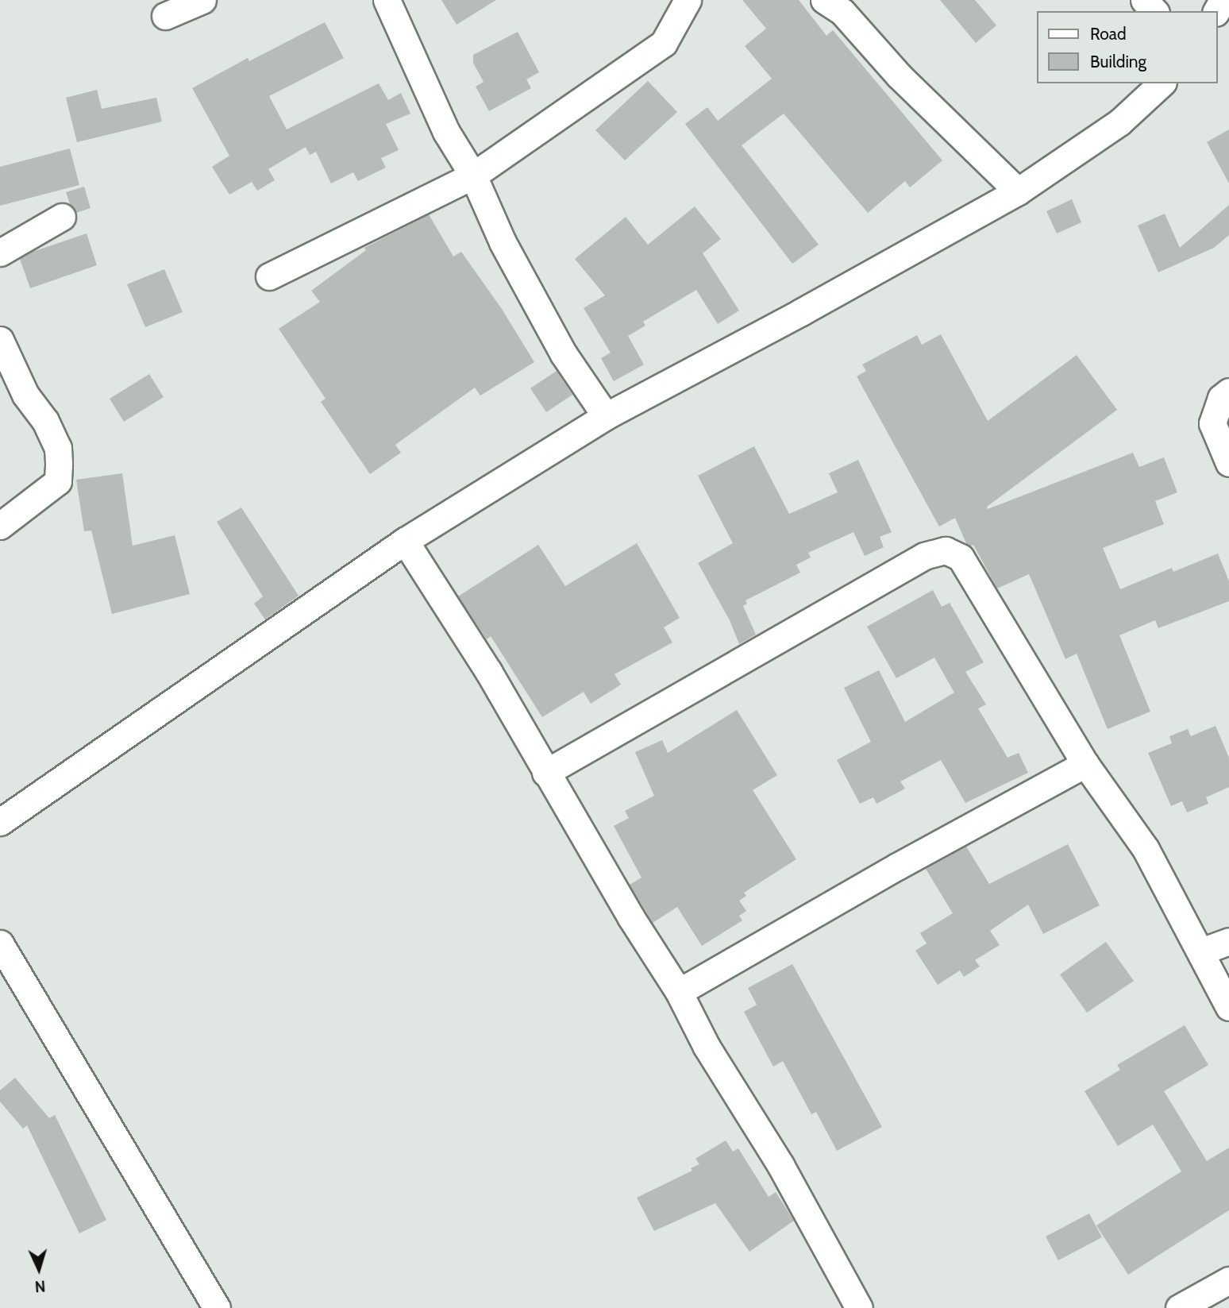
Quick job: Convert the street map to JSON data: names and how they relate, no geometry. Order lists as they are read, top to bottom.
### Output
{
  "legend": ["Road", "Building"],
  "north": "bottom"
}
